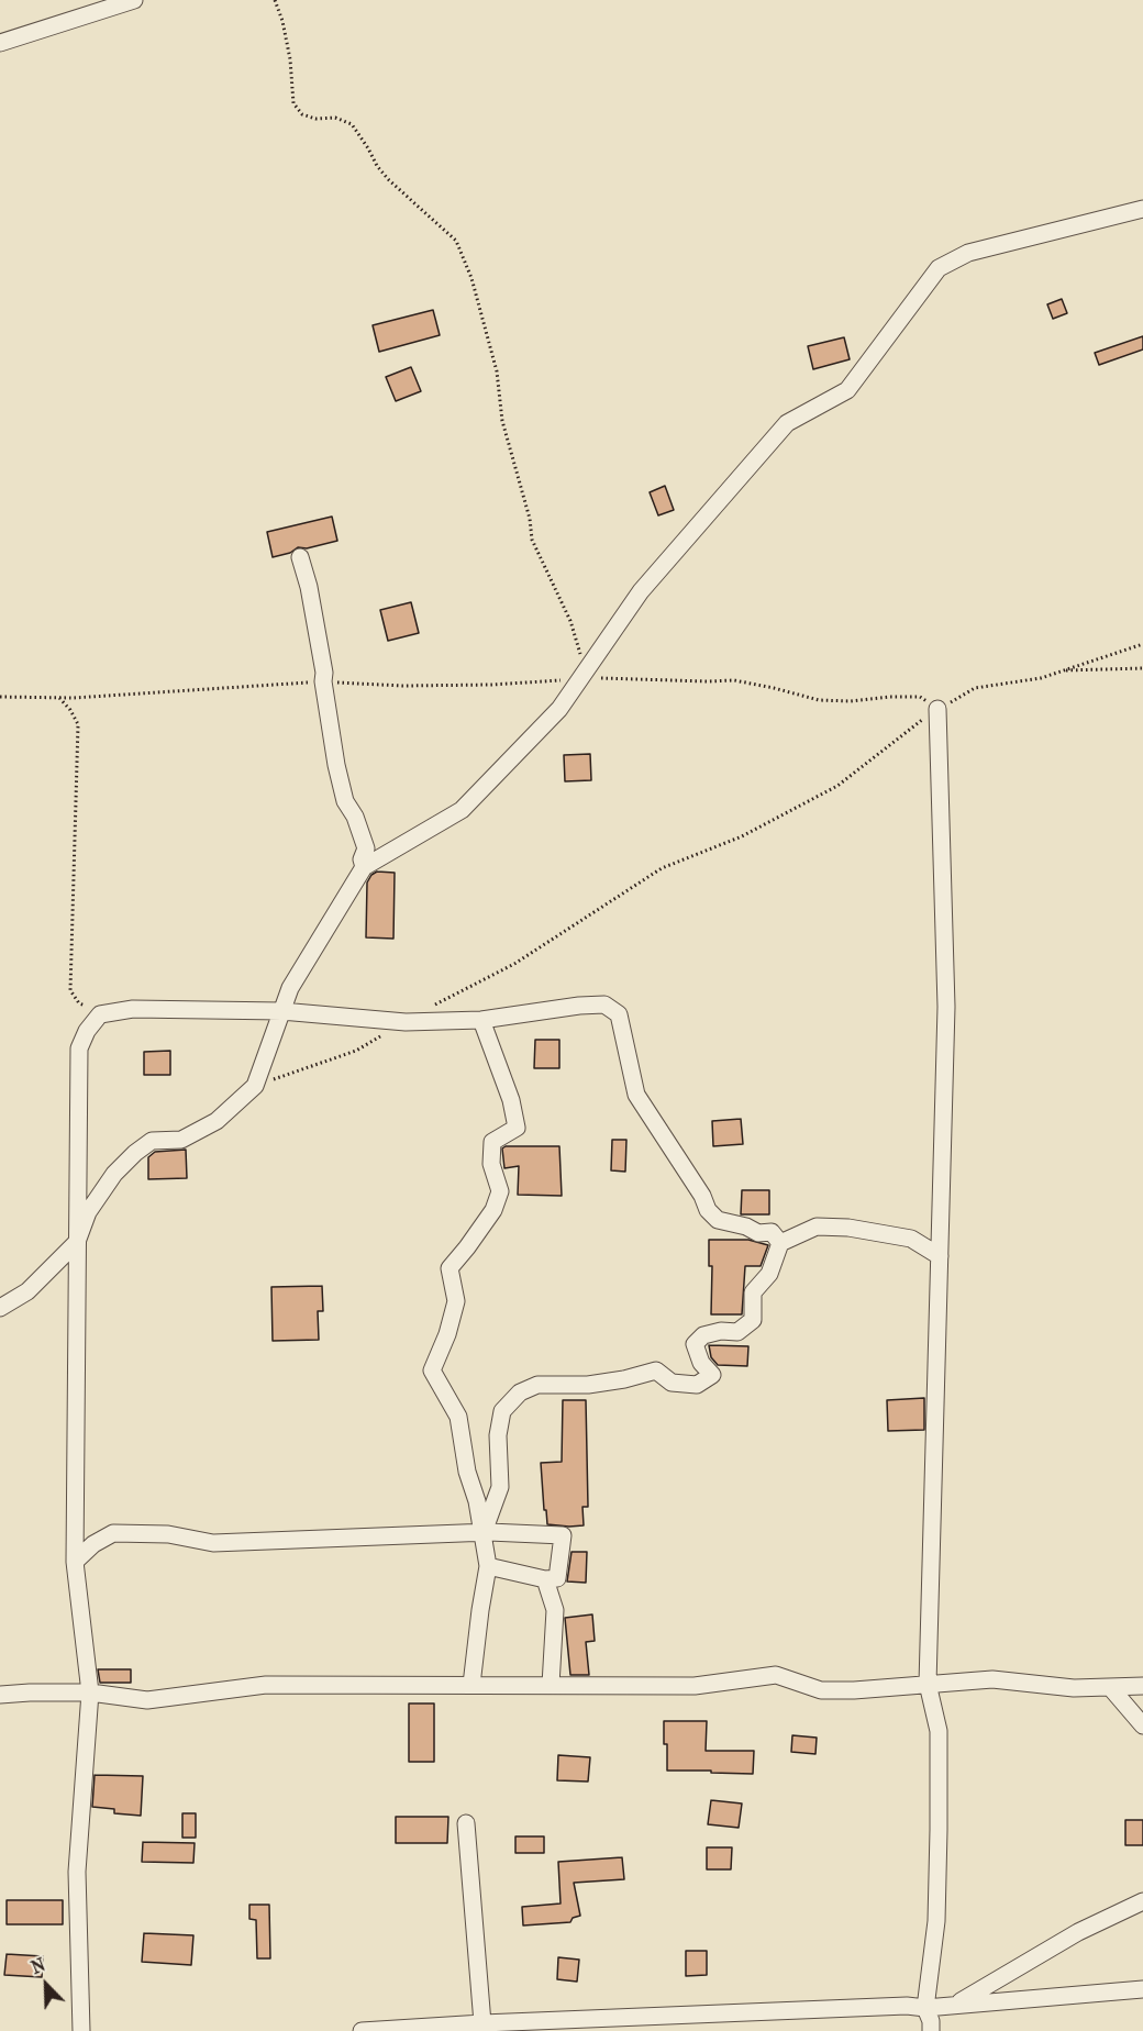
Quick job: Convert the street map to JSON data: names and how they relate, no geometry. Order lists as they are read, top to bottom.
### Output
{
  "north": "top left"
}
